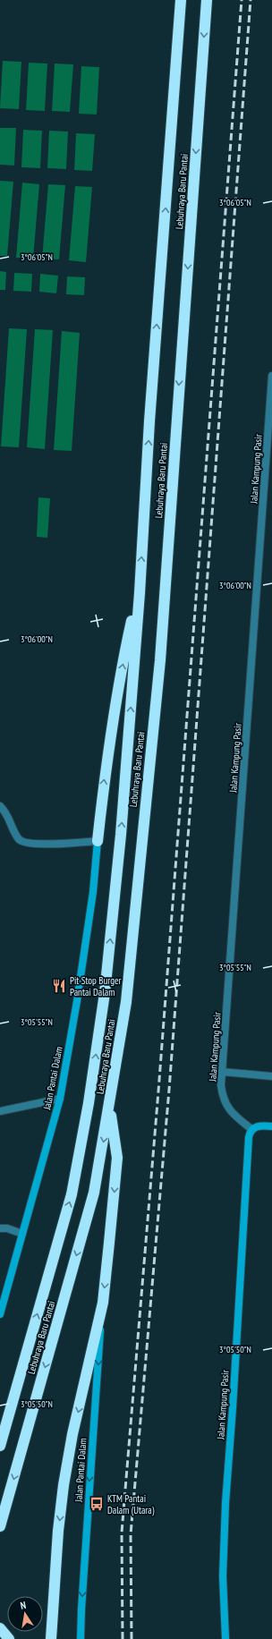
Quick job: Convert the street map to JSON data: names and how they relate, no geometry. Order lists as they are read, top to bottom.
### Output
{
  "streets": {
    "highway": ["Lebuhraya Baru Pantai"],
    "street": ["Jalan Kampung Pasir", "Jalan Pantai Dalam"]
  },
  "one_way": ["Jalan Pantai Dalam"],
  "places": {
    "restaurant": ["Pit Stop Burger Pantai Dalam"],
    "bus stop": ["KTM Pantai Dalam (Utara)"]
  },
  "north": "top",
  "coordinates": [
    "3°06'05\"N",
    "3°06'00\"N",
    "3°05'55\"N",
    "3°05'50\"N"
  ]
}
